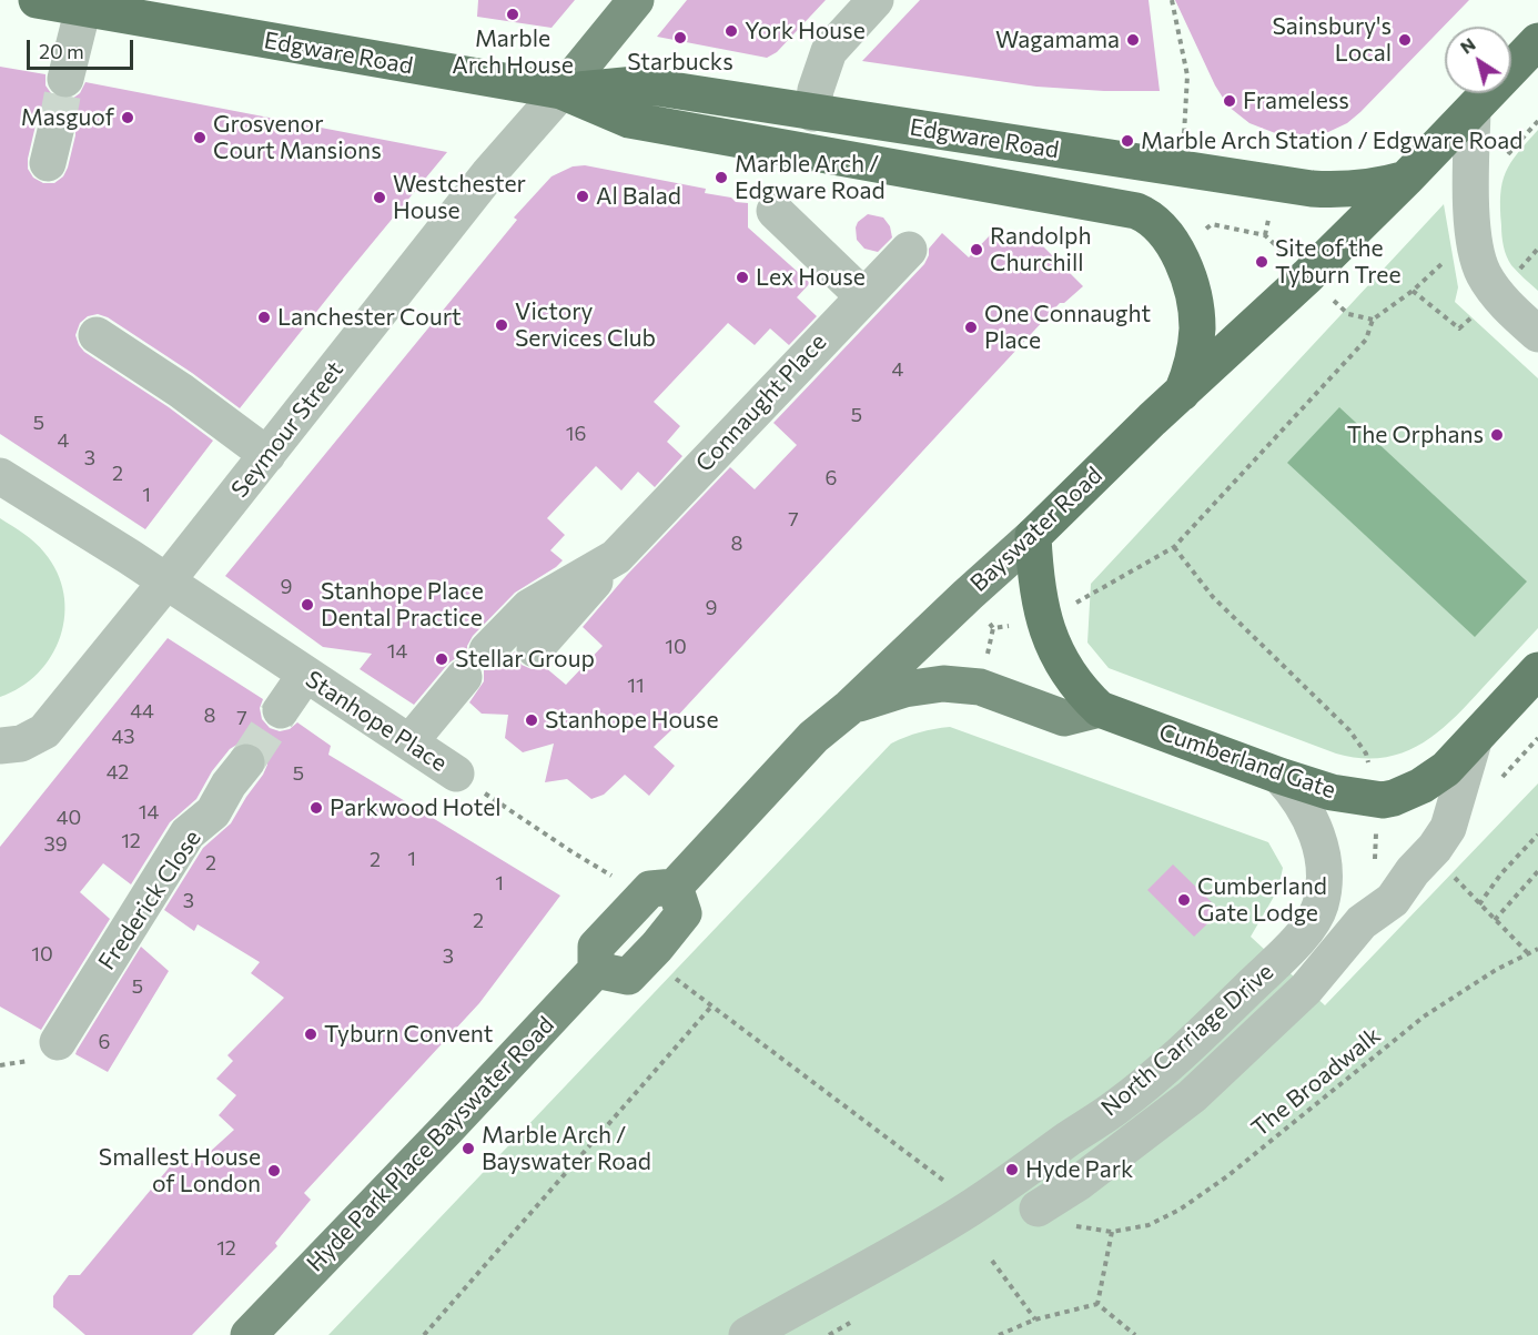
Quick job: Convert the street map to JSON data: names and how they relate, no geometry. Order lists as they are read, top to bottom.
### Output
{
  "streets": {
    "highway": ["Edgware Road", "Bayswater Road", "Cumberland Gate"],
    "main road": ["Seymour Street", "Hyde Park Place Bayswater Road"],
    "street": [
      "Connaught Place",
      "Stanhope Place",
      "Frederick Close",
      "North Carriage Drive"
    ],
    "path": ["The Broadwalk"]
  },
  "crossings": [
    ["Edgware Road", "Seymour Street"],
    ["Edgware Road", "Bayswater Road"],
    ["Connaught Place", "Stanhope Place"],
    ["Seymour Street", "Stanhope Place"],
    ["Bayswater Road", "Cumberland Gate"],
    ["Bayswater Road", "Hyde Park Place Bayswater Road"],
    ["Cumberland Gate", "North Carriage Drive"]
  ],
  "places": [
    "Marble Arch House",
    "York House",
    "Starbucks",
    "Wagamama",
    "Sainsbury's Local",
    "Frameless",
    "Masguof",
    "Grosvenor Court Mansions",
    "Marble Arch Station / Edgware Road",
    "Marble Arch / Edgware Road",
    "Al Balad",
    "Westchester House",
    "Randolph Churchill",
    "Site of the Tyburn Tree",
    "Lex House",
    "Lanchester Court",
    "Victory Services Club",
    "One Connaught Place",
    "The Orphans",
    "Stanhope Place Dental Practice",
    "Stellar Group",
    "Stanhope House",
    "Parkwood Hotel",
    "Cumberland Gate Lodge",
    "Tyburn Convent",
    "Marble Arch / Bayswater Road",
    "Hyde Park",
    "Smallest House of London"
  ],
  "house_numbers": [
    "4",
    "5",
    "5",
    "16",
    "4",
    "3",
    "2",
    "6",
    "1",
    "7",
    "8",
    "9",
    "9",
    "10",
    "14",
    "11",
    "44",
    "8",
    "7",
    "43",
    "42",
    "5",
    "14",
    "40",
    "12",
    "39",
    "1",
    "2",
    "2",
    "1",
    "3",
    "2",
    "10",
    "3",
    "5",
    "6",
    "12"
  ],
  "scale_bar": "20 m",
  "north": "top left"
}
